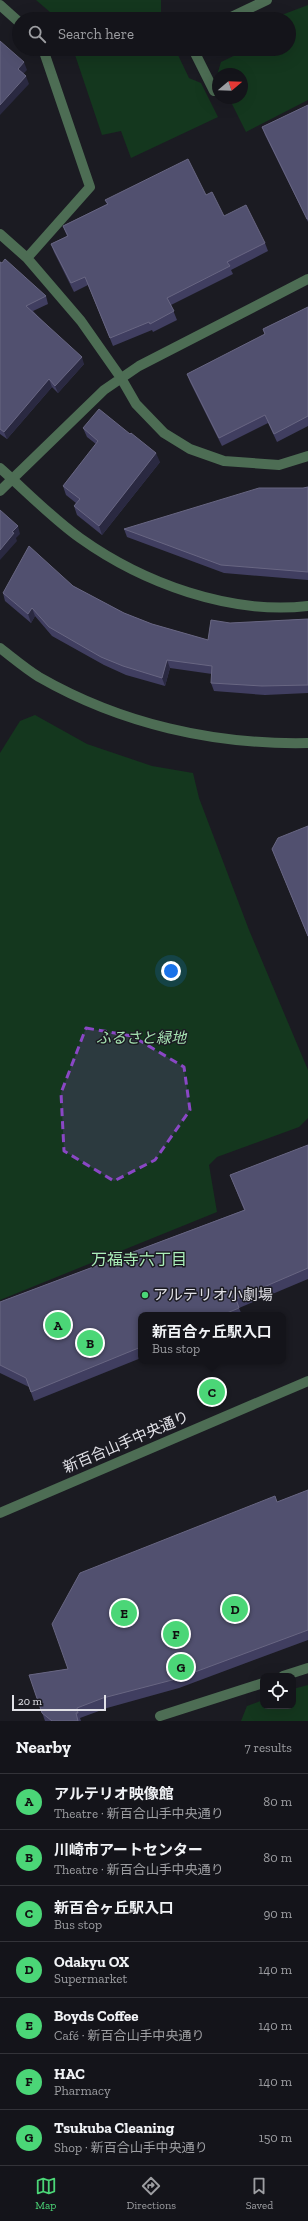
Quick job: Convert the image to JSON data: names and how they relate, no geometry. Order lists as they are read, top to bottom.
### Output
{
  "streets": {
    "street": ["新百合山手中央通り"]
  },
  "districts": ["万福寺六丁目"],
  "parks": ["ふるさと緑地"],
  "places": ["アルテリオ小劇場"],
  "scale_bar": "20 m",
  "north": "right",
  "page": {
    "search": "Search here",
    "pins": [
      "A",
      "B",
      "C",
      "D",
      "E",
      "F",
      "G"
    ],
    "popup": ["新百合ヶ丘駅入口", "Bus stop"],
    "scale": "20 m",
    "heading": ["Nearby", "7 results"],
    "list": [
      {
        "mark": "A",
        "name": "アルテリオ映像館",
        "note": "Theatre · 新百合山手中央通り",
        "value": "80 m"
      },
      {
        "mark": "B",
        "name": "川崎市アートセンター",
        "note": "Theatre · 新百合山手中央通り",
        "value": "80 m"
      },
      {
        "mark": "C",
        "name": "新百合ヶ丘駅入口",
        "note": "Bus stop",
        "value": "90 m"
      },
      {
        "mark": "D",
        "name": "Odakyu OX",
        "note": "Supermarket",
        "value": "140 m"
      },
      {
        "mark": "E",
        "name": "Boyds Coffee",
        "note": "Café · 新百合山手中央通り",
        "value": "140 m"
      },
      {
        "mark": "F",
        "name": "HAC",
        "note": "Pharmacy",
        "value": "140 m"
      },
      {
        "mark": "G",
        "name": "Tsukuba Cleaning",
        "note": "Shop · 新百合山手中央通り",
        "value": "150 m"
      }
    ],
    "nav": ["Map", "Directions", "Saved"]
  }
}
